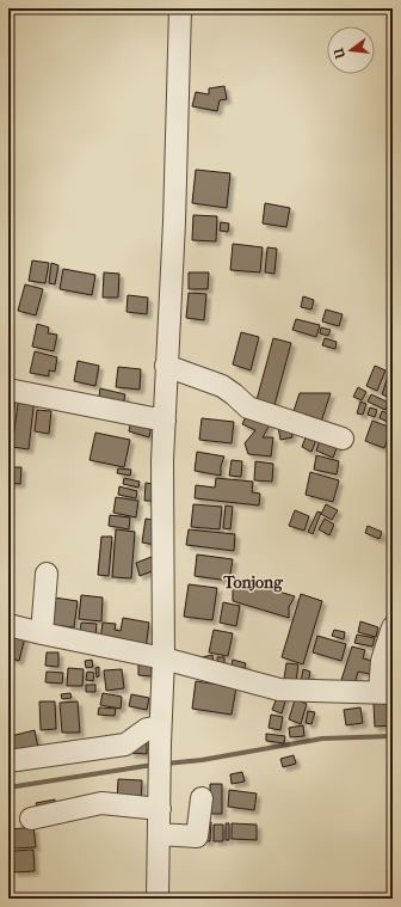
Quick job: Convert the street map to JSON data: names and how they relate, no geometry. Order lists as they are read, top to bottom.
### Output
{
  "districts": ["Tonjong"],
  "north": "left"
}
